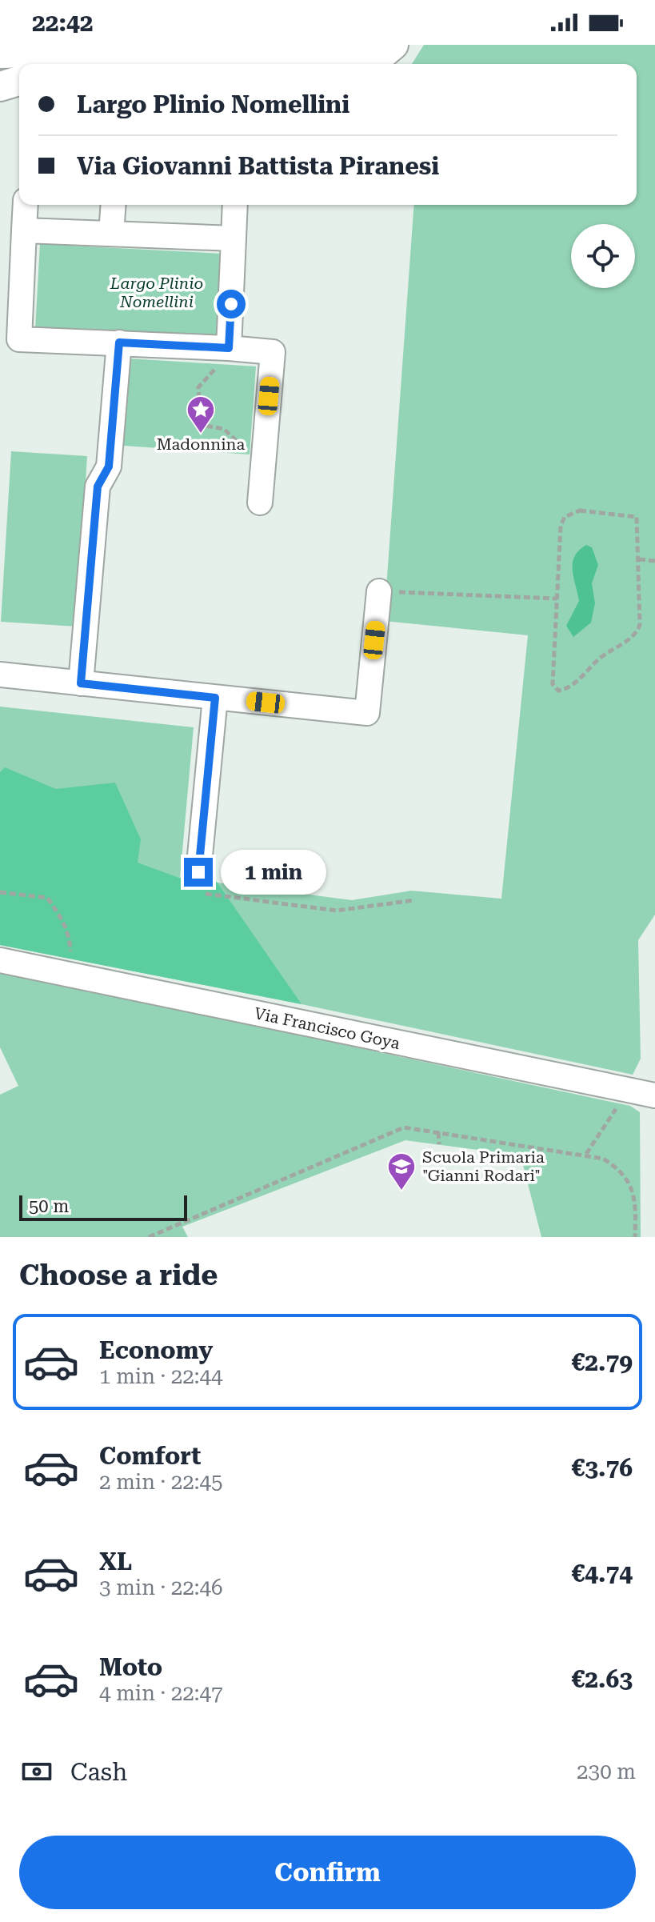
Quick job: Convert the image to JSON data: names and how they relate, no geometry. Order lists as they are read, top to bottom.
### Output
{
  "streets": {
    "street": ["Via Francisco Goya"]
  },
  "parks": ["Largo Plinio Nomellini"],
  "places": {
    "place": ["Madonnina"],
    "school or university": ["Scuola Primaria \"Gianni Rodari\""]
  },
  "scale_bar": "50 m",
  "page": {
    "status": "22:42",
    "banner": ["Largo Plinio Nomellini", "Via Giovanni Battista Piranesi"],
    "bubble": "1 min",
    "scale": "50 m",
    "heading": "Choose a ride",
    "list": [
      {
        "name": "Economy",
        "note": "1 min · 22:44",
        "value": "€2.79"
      },
      {
        "name": "Comfort",
        "note": "2 min · 22:45",
        "value": "€3.76"
      },
      {
        "name": "XL",
        "note": "3 min · 22:46",
        "value": "€4.74"
      },
      {
        "name": "Moto",
        "note": "4 min · 22:47",
        "value": "€2.63"
      }
    ],
    "pay": ["Cash", "230 m"],
    "buttons": "Confirm"
  }
}
